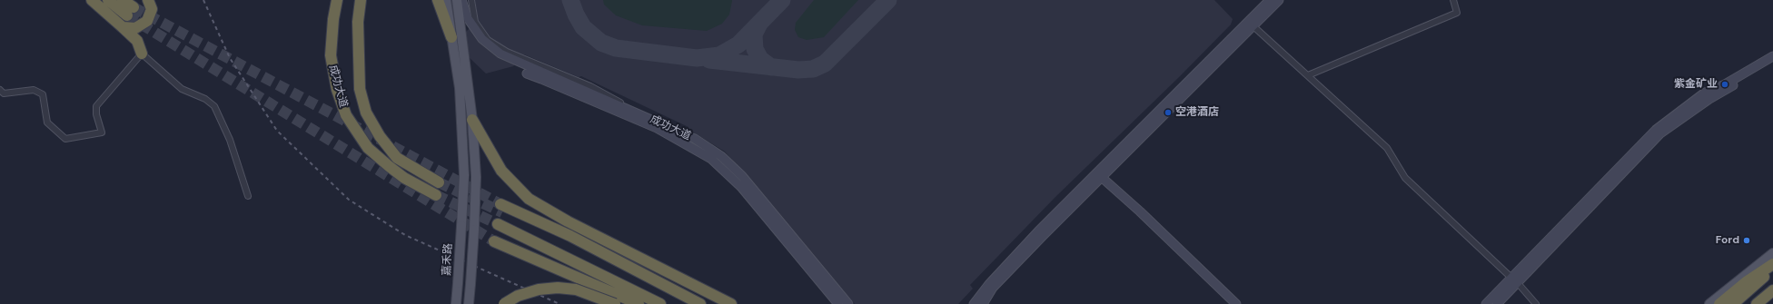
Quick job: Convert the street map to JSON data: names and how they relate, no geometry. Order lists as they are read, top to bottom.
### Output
{
  "streets": {
    "highway": ["成功大道"],
    "main road": ["嘉禾路"]
  },
  "places": ["紫金矿业", "空港酒店", "Ford"]
}
